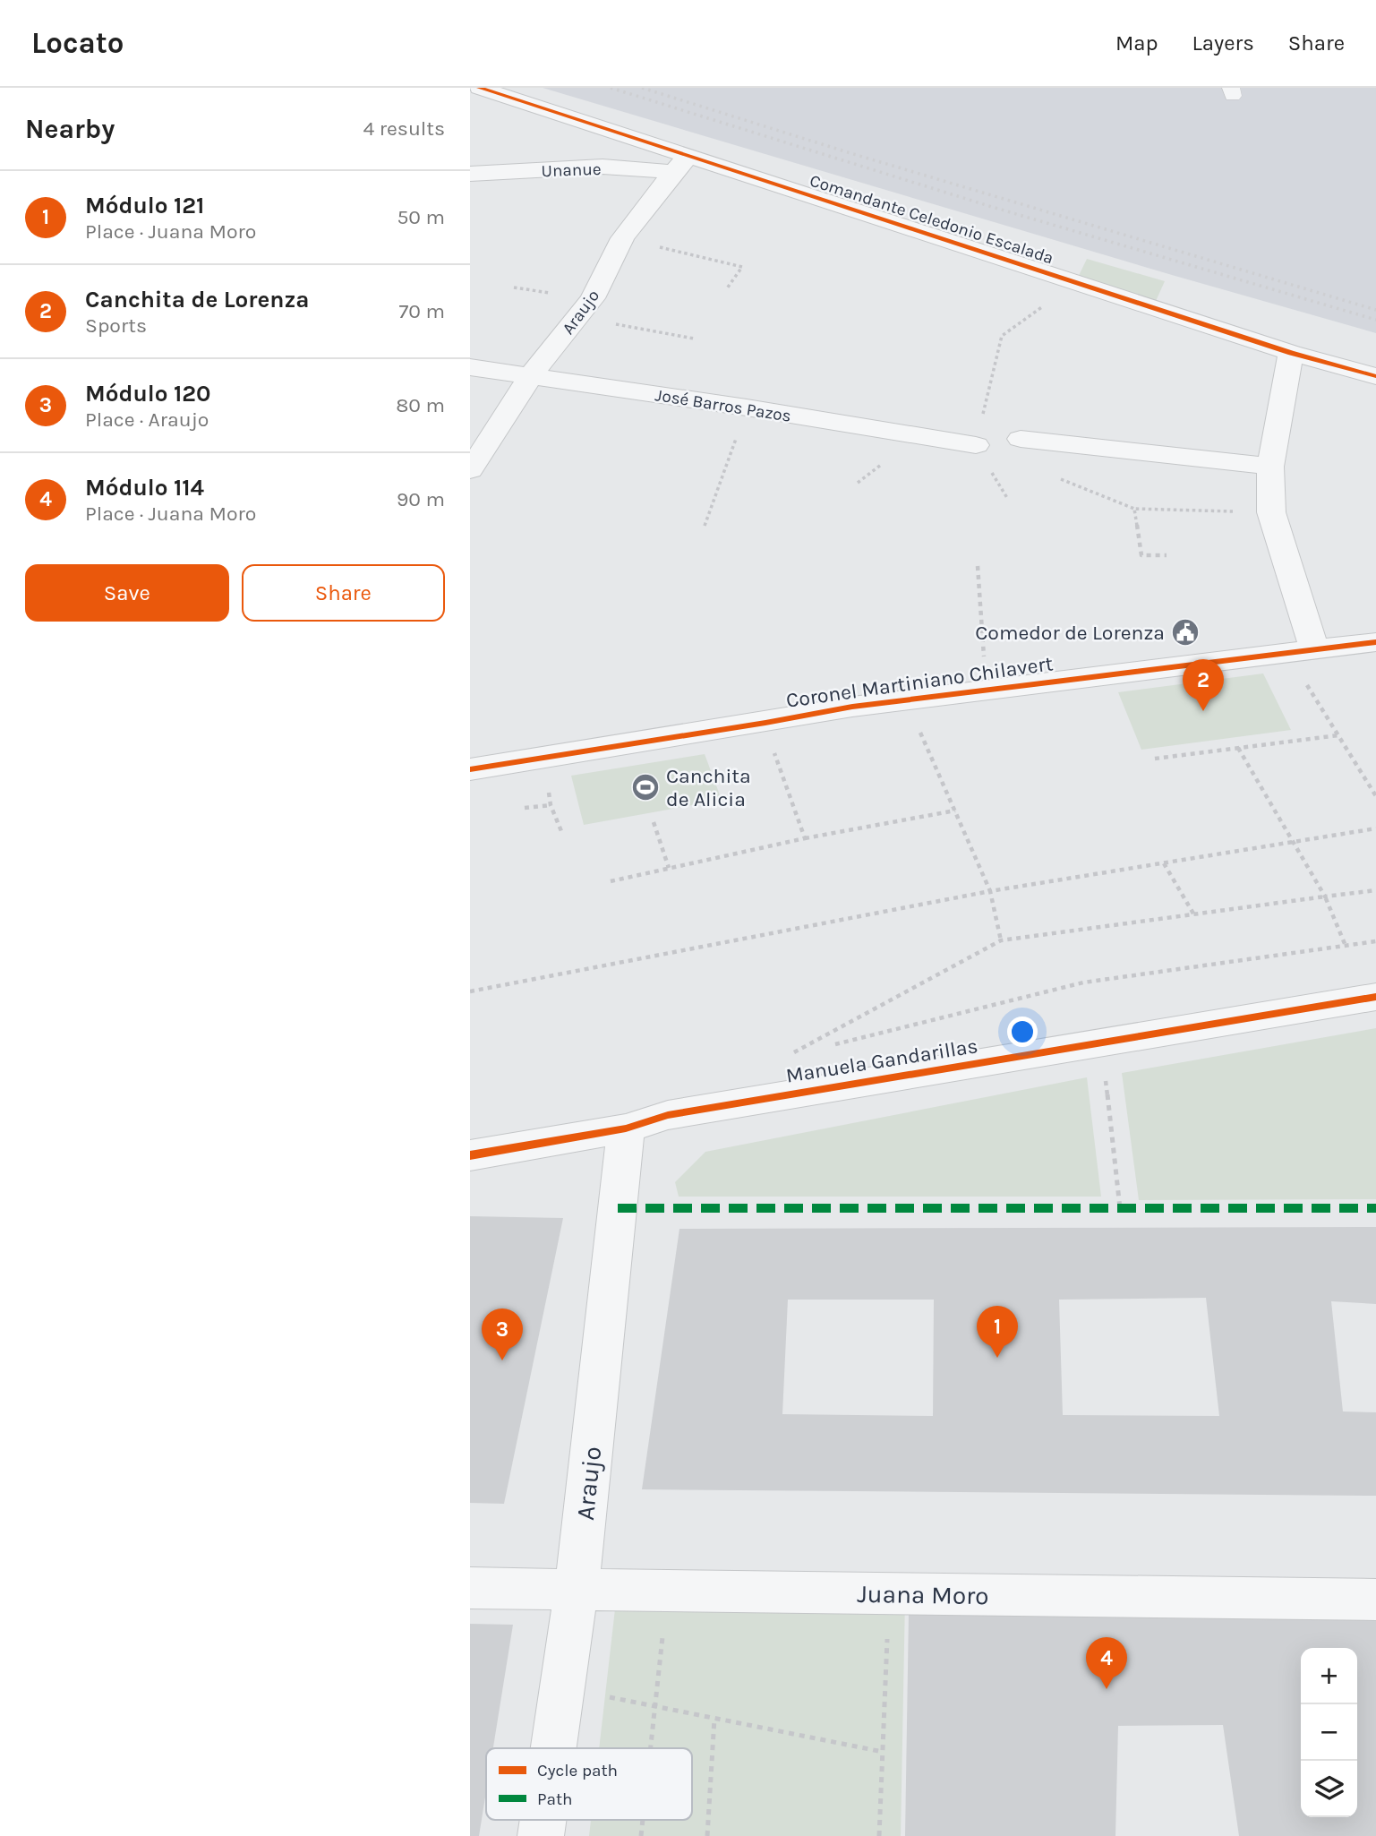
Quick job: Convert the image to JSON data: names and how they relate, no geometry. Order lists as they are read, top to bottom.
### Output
{
  "streets": {
    "street": [
      "Unanue",
      "Comandante Celedonio Escalada",
      "Araujo",
      "José Barros Pazos",
      "Coronel Martiniano Chilavert",
      "Manuela Gandarillas",
      "Juana Moro"
    ]
  },
  "crossings": [
    ["Unanue", "Comandante Celedonio Escalada"],
    ["Unanue", "Araujo"],
    ["Comandante Celedonio Escalada", "Araujo"],
    ["Araujo", "José Barros Pazos"],
    ["Araujo", "Manuela Gandarillas"],
    ["Araujo", "Juana Moro"]
  ],
  "places": {
    "public building": ["Comedor de Lorenza"],
    "sports": ["Canchita de Alicia"]
  },
  "legend": ["Cycle path", "Path"],
  "page": {
    "header": "Locato",
    "nav": ["Map", "Layers", "Share"],
    "heading": ["Nearby", "4 results"],
    "list": [
      {
        "mark": "1",
        "name": "Módulo 121",
        "note": "Place · Juana Moro",
        "value": "50 m"
      },
      {
        "mark": "2",
        "name": "Canchita de Lorenza",
        "note": "Sports",
        "value": "70 m"
      },
      {
        "mark": "3",
        "name": "Módulo 120",
        "note": "Place · Araujo",
        "value": "80 m"
      },
      {
        "mark": "4",
        "name": "Módulo 114",
        "note": "Place · Juana Moro",
        "value": "90 m"
      }
    ],
    "buttons": ["Save", "Share"],
    "pins": [
      "2",
      "1",
      "3",
      "4"
    ],
    "map_buttons": ["+", "−"]
  }
}
